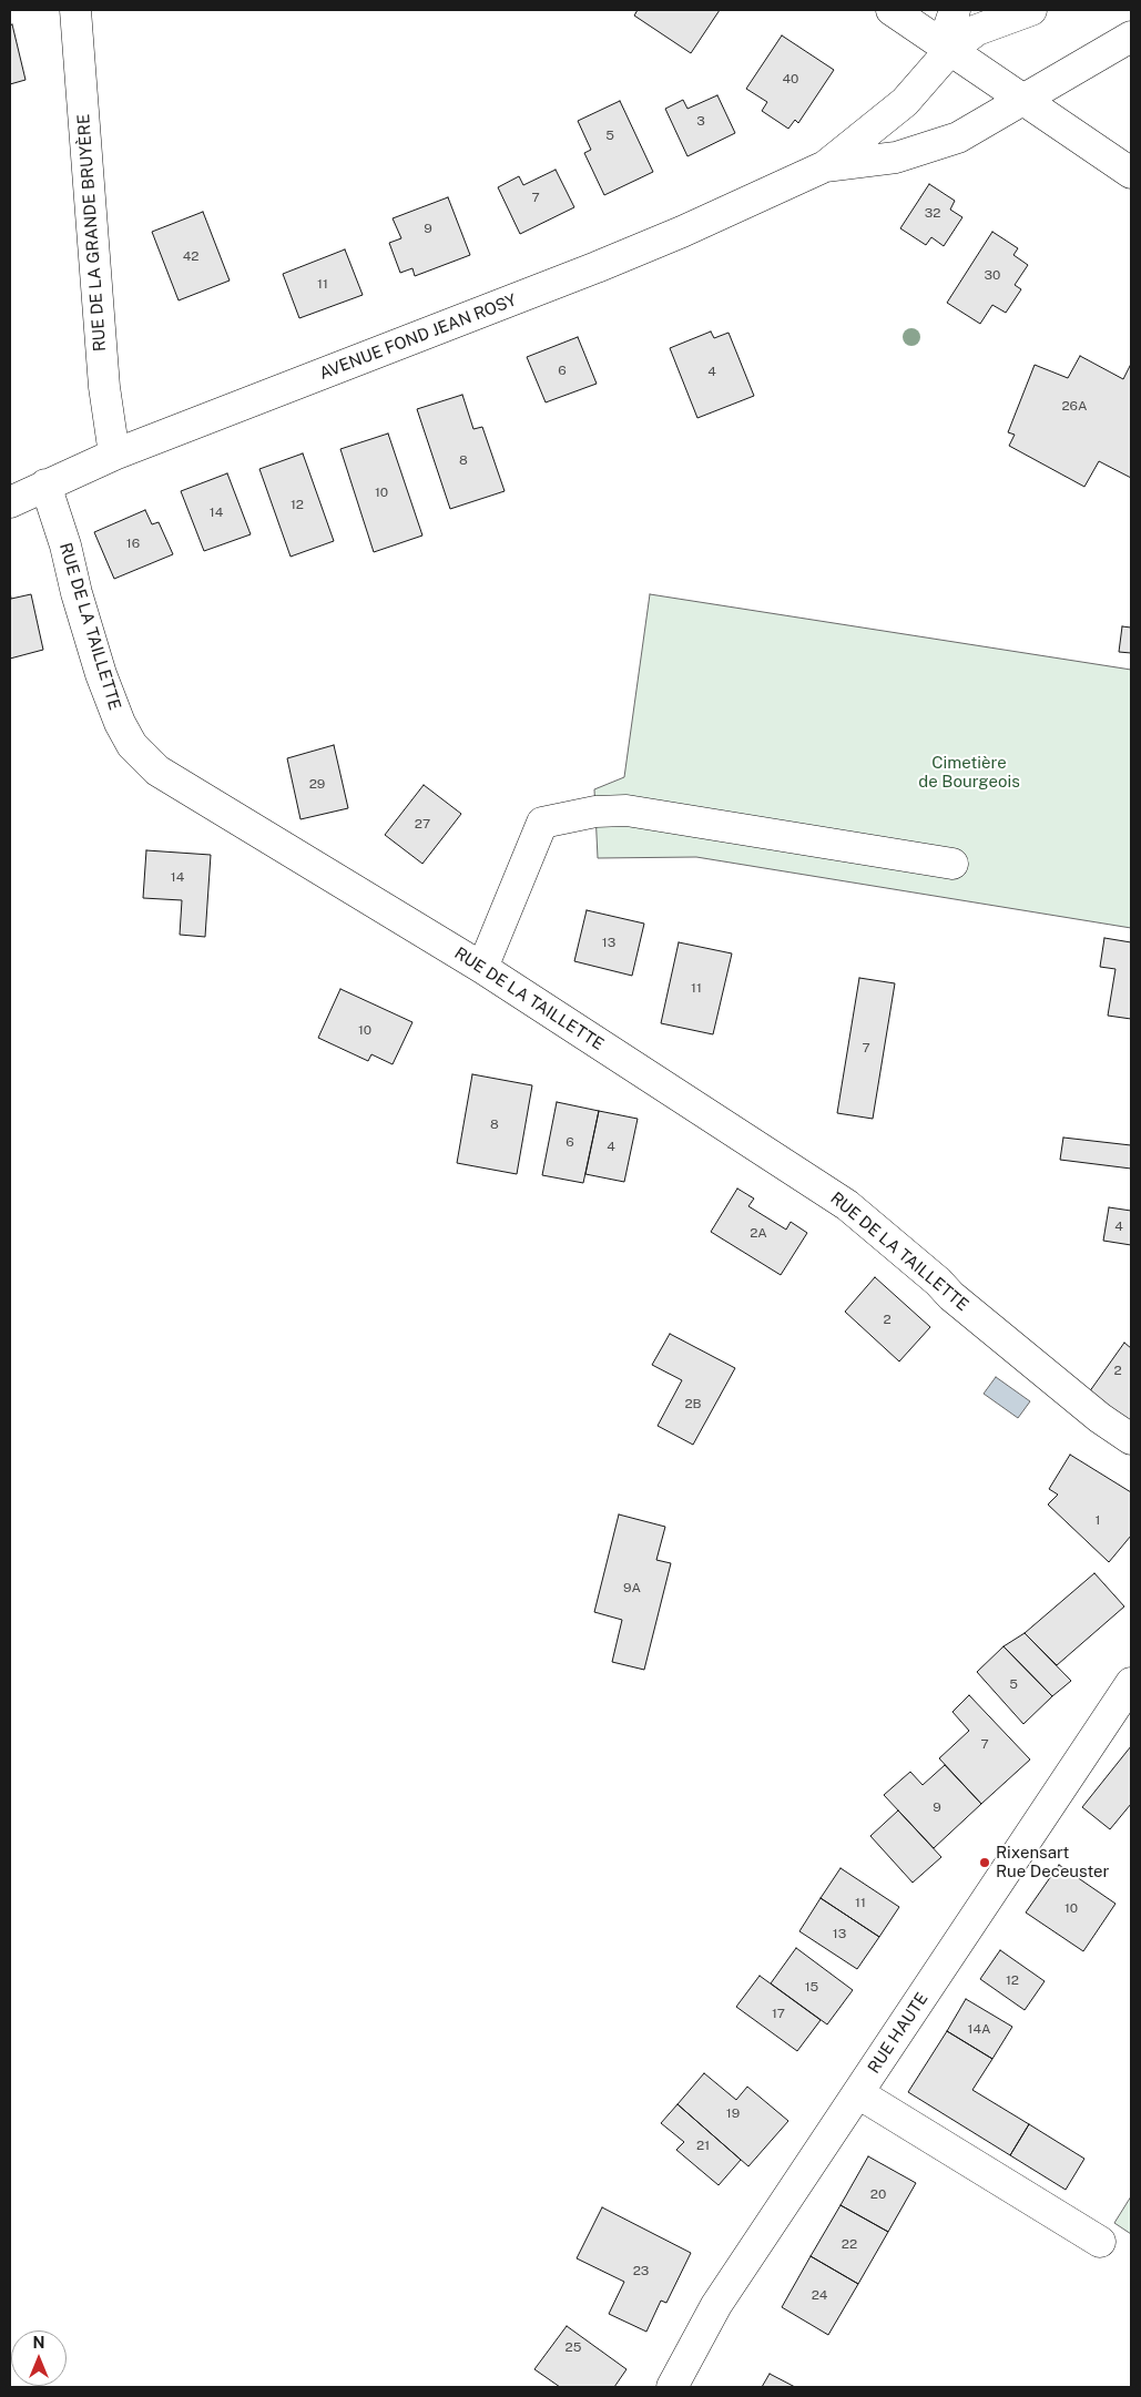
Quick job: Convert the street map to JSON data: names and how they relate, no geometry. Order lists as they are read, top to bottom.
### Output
{
  "streets": {
    "street": [
      "RUE DE LA GRANDE BRUYÈRE",
      "AVENUE FOND JEAN ROSY",
      "RUE DE LA TAILLETTE",
      "RUE HAUTE"
    ]
  },
  "crossings": [
    ["RUE DE LA GRANDE BRUYÈRE", "AVENUE FOND JEAN ROSY"],
    ["AVENUE FOND JEAN ROSY", "RUE DE LA TAILLETTE"]
  ],
  "parks": ["Cimetière de Bourgeois"],
  "places": ["Rixensart Rue Deceuster"],
  "house_numbers": [
    "40",
    "3",
    "5",
    "7",
    "32",
    "9",
    "42",
    "30",
    "11",
    "6",
    "4",
    "26A",
    "8",
    "10",
    "12",
    "14",
    "16",
    "29",
    "27",
    "14",
    "13",
    "11",
    "10",
    "7",
    "8",
    "6",
    "4",
    "4",
    "2A",
    "2",
    "2",
    "2B",
    "1",
    "9A",
    "5",
    "7",
    "9",
    "11",
    "10",
    "13",
    "12",
    "15",
    "17",
    "14A",
    "19",
    "21",
    "20",
    "22",
    "23",
    "24",
    "25"
  ],
  "north": "top"
}
